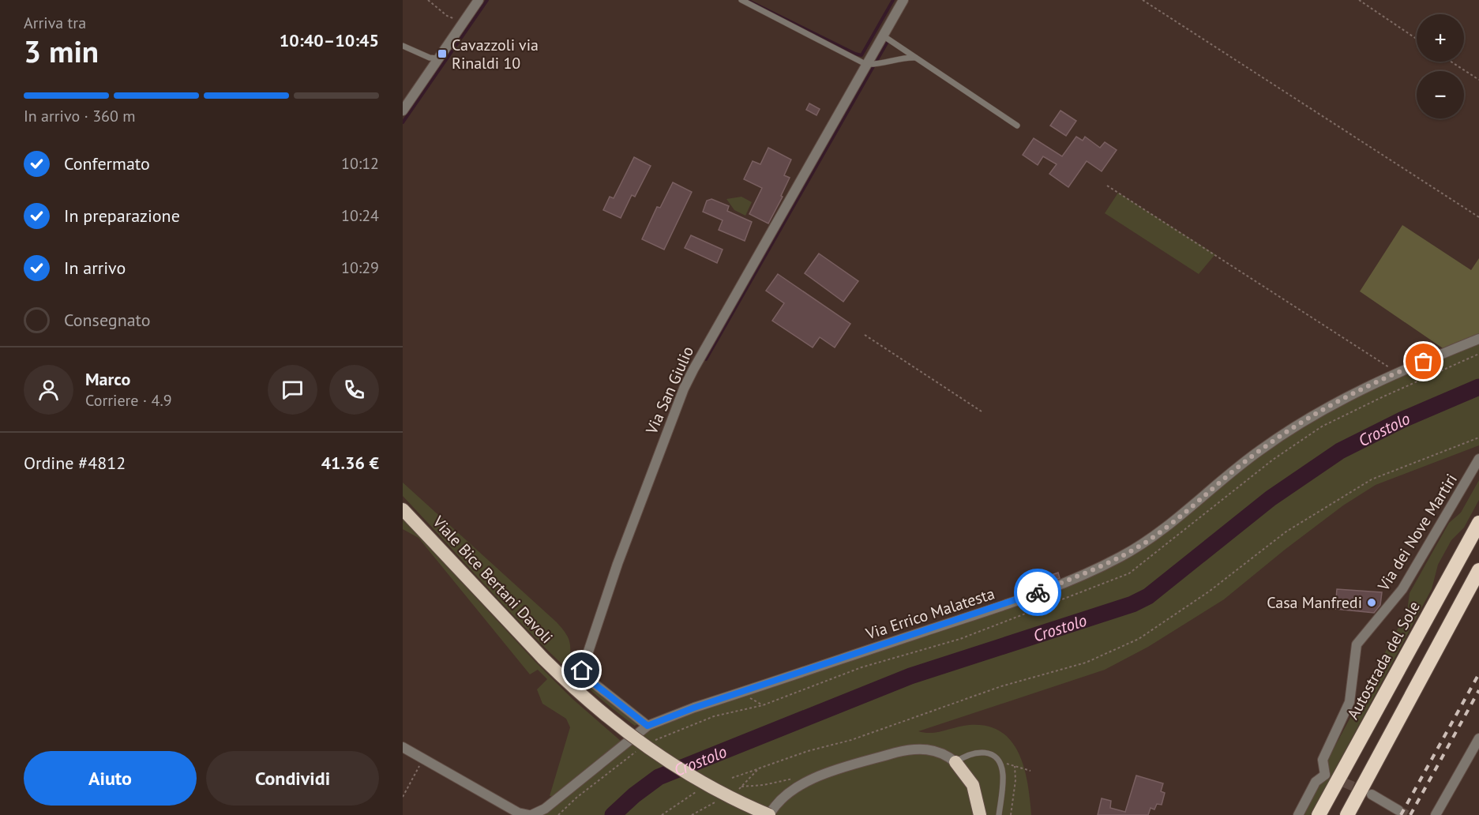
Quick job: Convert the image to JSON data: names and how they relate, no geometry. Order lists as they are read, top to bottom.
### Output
{
  "streets": {
    "highway": ["Viale Bice Bertani Davoli", "Autostrada del Sole"],
    "street": ["Via San Giulio", "Via dei Nove Martiri", "Via Errico Malatesta"]
  },
  "crossings": [
    ["Via San Giulio", "Via Errico Malatesta"]
  ],
  "water": ["Crostolo"],
  "places": {
    "transit": ["Cavazzoli via Rinaldi 10"],
    "other": ["Casa Manfredi"]
  },
  "page": {
    "heading": ["3 min", "Arriva tra", "10:40–10:45"],
    "panel": [
      "Marco",
      "Corriere · 4.9",
      "Ordine #4812",
      "41.36 €"
    ],
    "map_buttons": ["+", "−"],
    "bar": "In arrivo · 360 m",
    "list": [
      ["Confermato", "10:12"],
      ["In preparazione", "10:24"],
      ["In arrivo", "10:29"],
      "Consegnato"
    ],
    "buttons": ["Aiuto", "Condividi"]
  }
}
